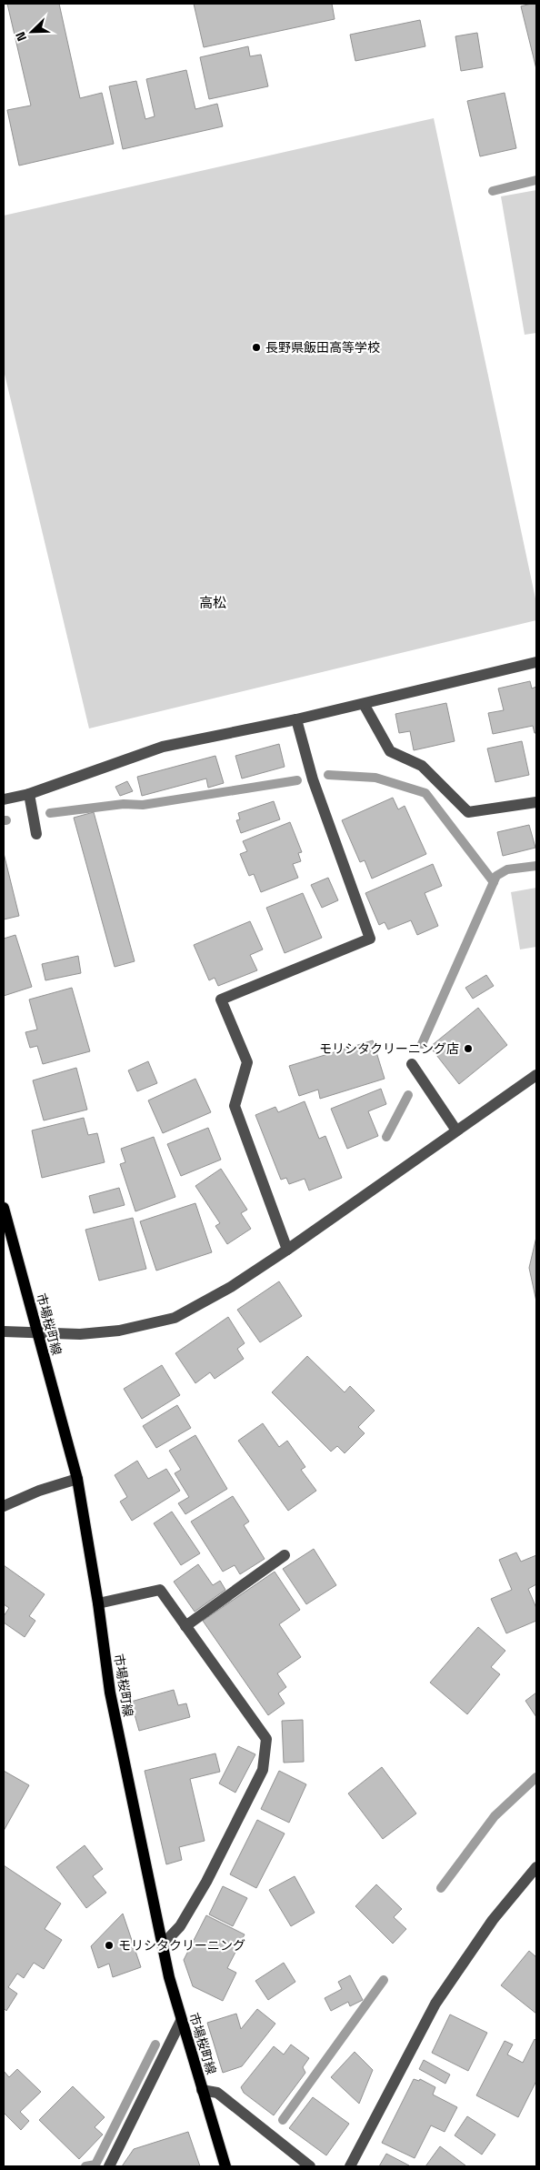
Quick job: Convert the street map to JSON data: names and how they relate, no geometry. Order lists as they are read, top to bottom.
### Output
{
  "streets": {
    "main road": ["市場桜町線"]
  },
  "districts": ["高松"],
  "places": ["長野県飯田高等学校", "モリシタクリーニング店", "モリシタクリーニング"],
  "north": "bottom left"
}
